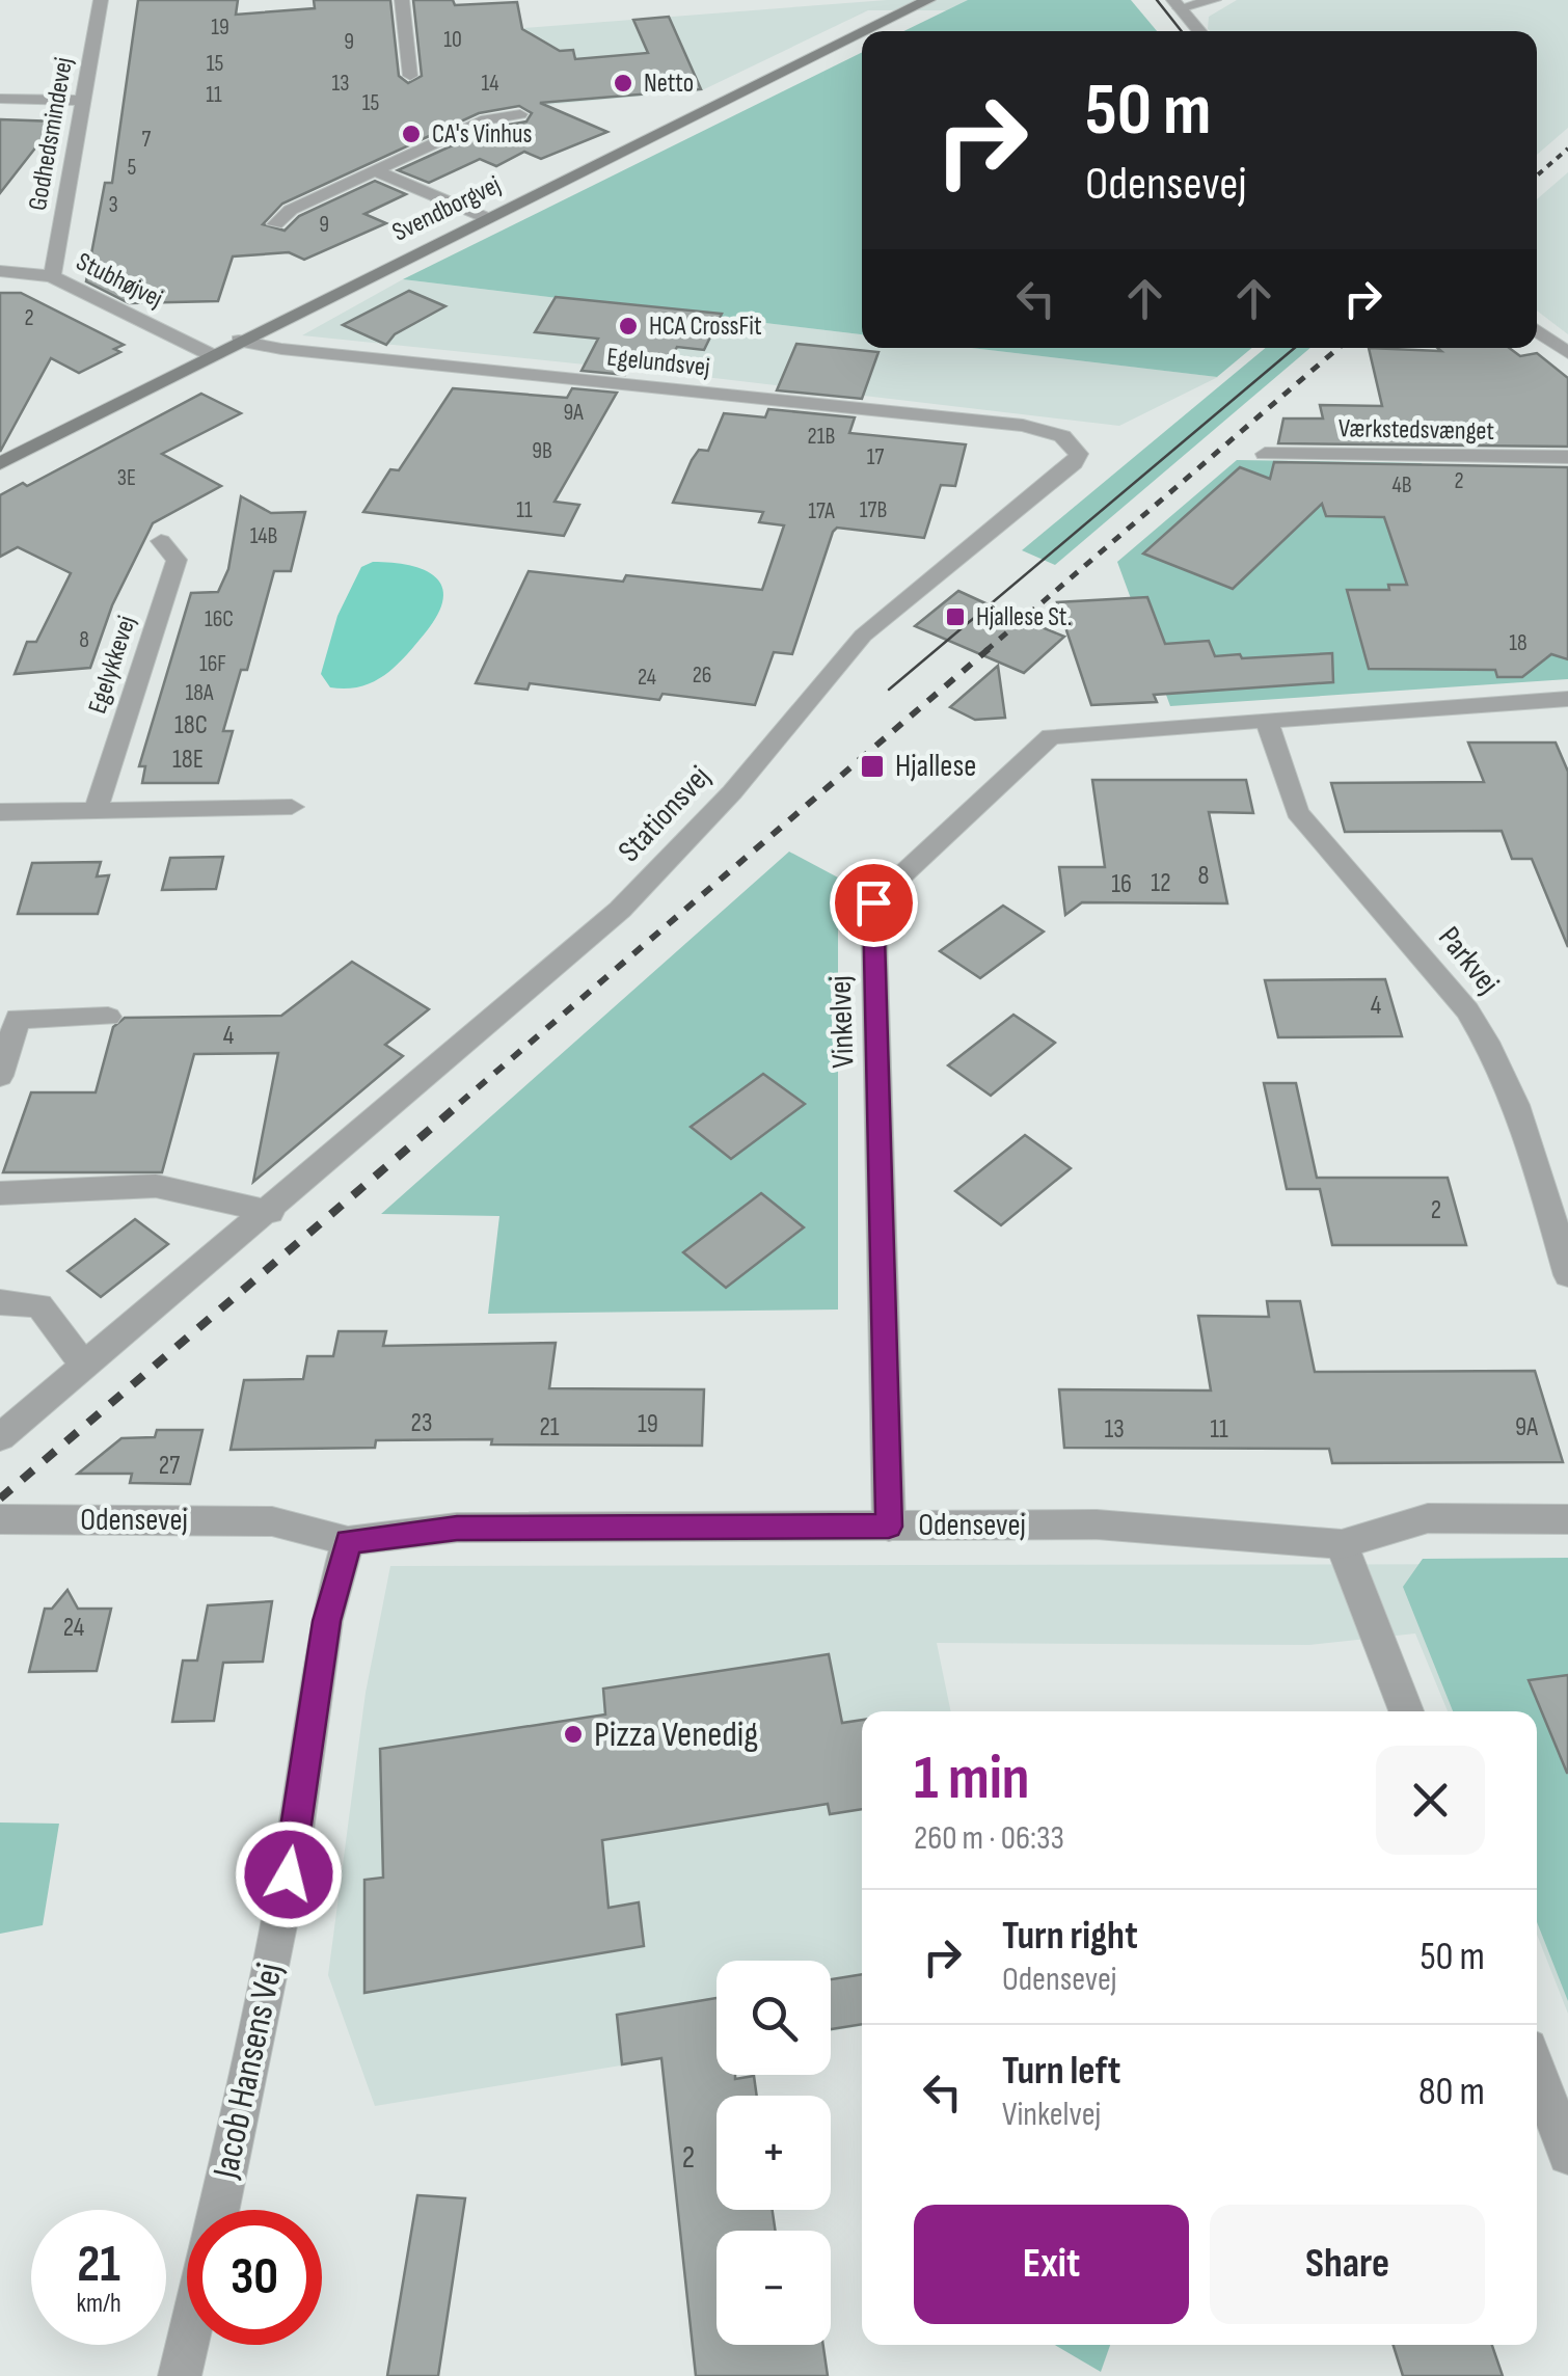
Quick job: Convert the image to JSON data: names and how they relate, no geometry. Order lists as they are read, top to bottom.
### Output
{
  "streets": {
    "main road": ["Svendborgvej"],
    "street": [
      "Godhedsmindevej",
      "Stubhøjvej",
      "Egelundsvej",
      "Værkstedsvænget",
      "Egelykkevej",
      "Stationsvej",
      "Parkvej",
      "Vinkelvej",
      "Odensevej",
      "Jacob Hansens Vej"
    ]
  },
  "crossings": [
    ["Godhedsmindevej", "Stubhøjvej"],
    ["Svendborgvej", "Stubhøjvej"],
    ["Svendborgvej", "Egelundsvej"],
    ["Egelundsvej", "Stationsvej"],
    ["Parkvej", "Vinkelvej"],
    ["Vinkelvej", "Odensevej"],
    ["Odensevej", "Jacob Hansens Vej"]
  ],
  "places": {
    "other": [
      "Netto",
      "CA's Vinhus",
      "HCA CrossFit",
      "Pizza Venedig"
    ],
    "transit": ["Hjallese St.", "Hjallese"]
  },
  "house_numbers": [
    "19",
    "10",
    "9",
    "15",
    "13",
    "14",
    "11",
    "15",
    "7",
    "5",
    "3",
    "9",
    "2",
    "9A",
    "21B",
    "9B",
    "17",
    "3E",
    "2",
    "4B",
    "11",
    "17B",
    "17A",
    "14B",
    "16C",
    "8",
    "18",
    "16F",
    "26",
    "24",
    "18A",
    "18C",
    "18E",
    "8",
    "12",
    "16",
    "4",
    "4",
    "2",
    "23",
    "19",
    "21",
    "9A",
    "13",
    "11",
    "27",
    "24",
    "2"
  ],
  "page": {
    "turn": ["50 m", "Odensevej"],
    "heading": ["1 min", "260 m · 06:33"],
    "list": [
      {
        "name": "Turn right",
        "note": "Odensevej",
        "value": "50 m"
      },
      {
        "name": "Turn left",
        "note": "Vinkelvej",
        "value": "80 m"
      }
    ],
    "map_buttons": ["+", "−"],
    "buttons": ["Exit", "Share"],
    "speed": "21 km/h",
    "limit": "30"
  }
}
